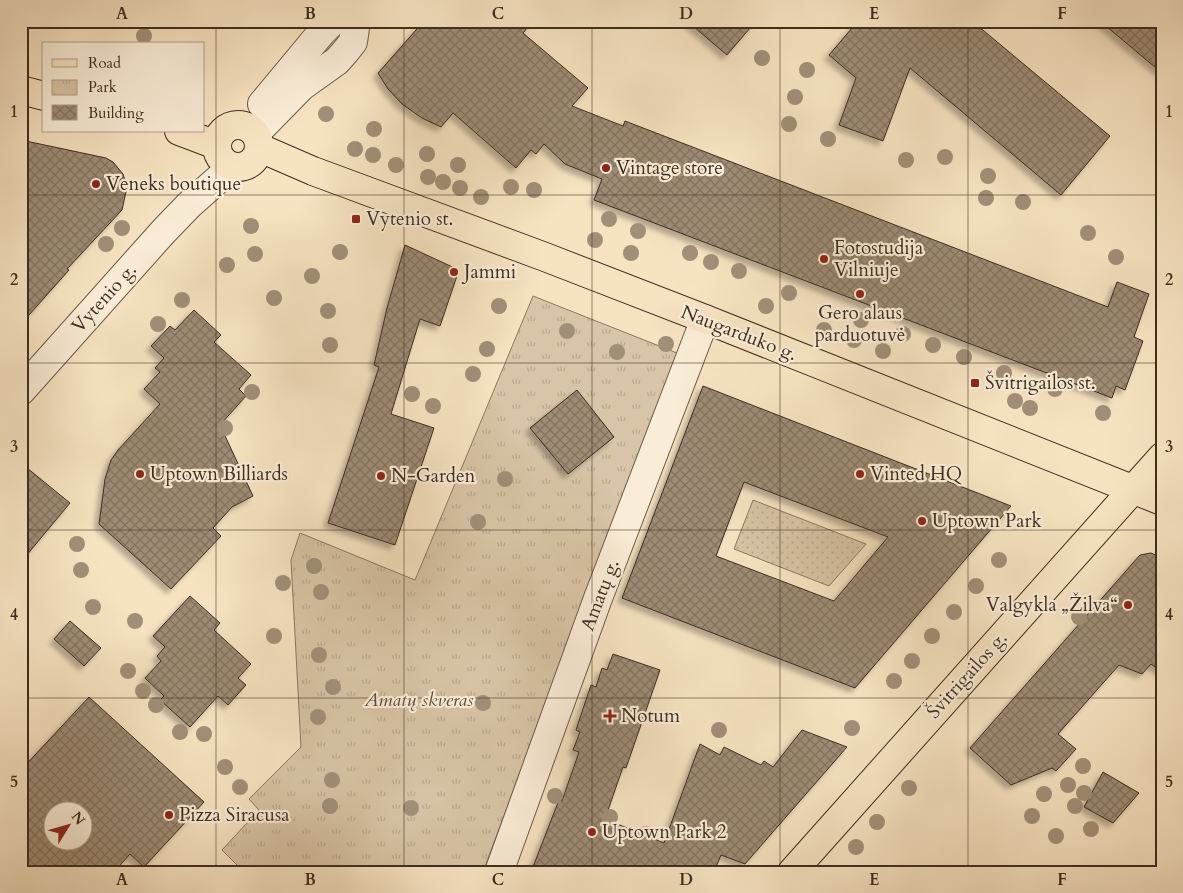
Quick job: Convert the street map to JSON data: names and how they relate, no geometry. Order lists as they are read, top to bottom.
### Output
{
  "streets": {
    "main road": ["Naugarduko g.", "Švitrigailos g."],
    "street": ["Vytenio g.", "Amatų g."]
  },
  "crossings": [
    ["Vytenio g.", "Naugarduko g."],
    ["Naugarduko g.", "Amatų g."],
    ["Naugarduko g.", "Švitrigailos g."]
  ],
  "parks": ["Amatų skveras"],
  "places": {
    "other": [
      "Vintage store",
      "Veneks boutique",
      "Fotostudija Vilniuje",
      "Jammi",
      "Gero alaus parduotuvė",
      "Uptown Billiards",
      "Vinted HQ",
      "N-Garden",
      "Uptown Park",
      "Valgykla „Žilva“",
      "Pizza Siracusa",
      "Uptown Park 2"
    ],
    "transit": ["Vytenio st.", "Švitrigailos st."],
    "health": ["Notum"]
  },
  "legend": ["Road", "Park", "Building"],
  "north": "top right",
  "grid": {
    "columns": [
      "A",
      "B",
      "C",
      "D",
      "E",
      "F"
    ],
    "rows": [
      "1",
      "2",
      "3",
      "4",
      "5"
    ]
  }
}
